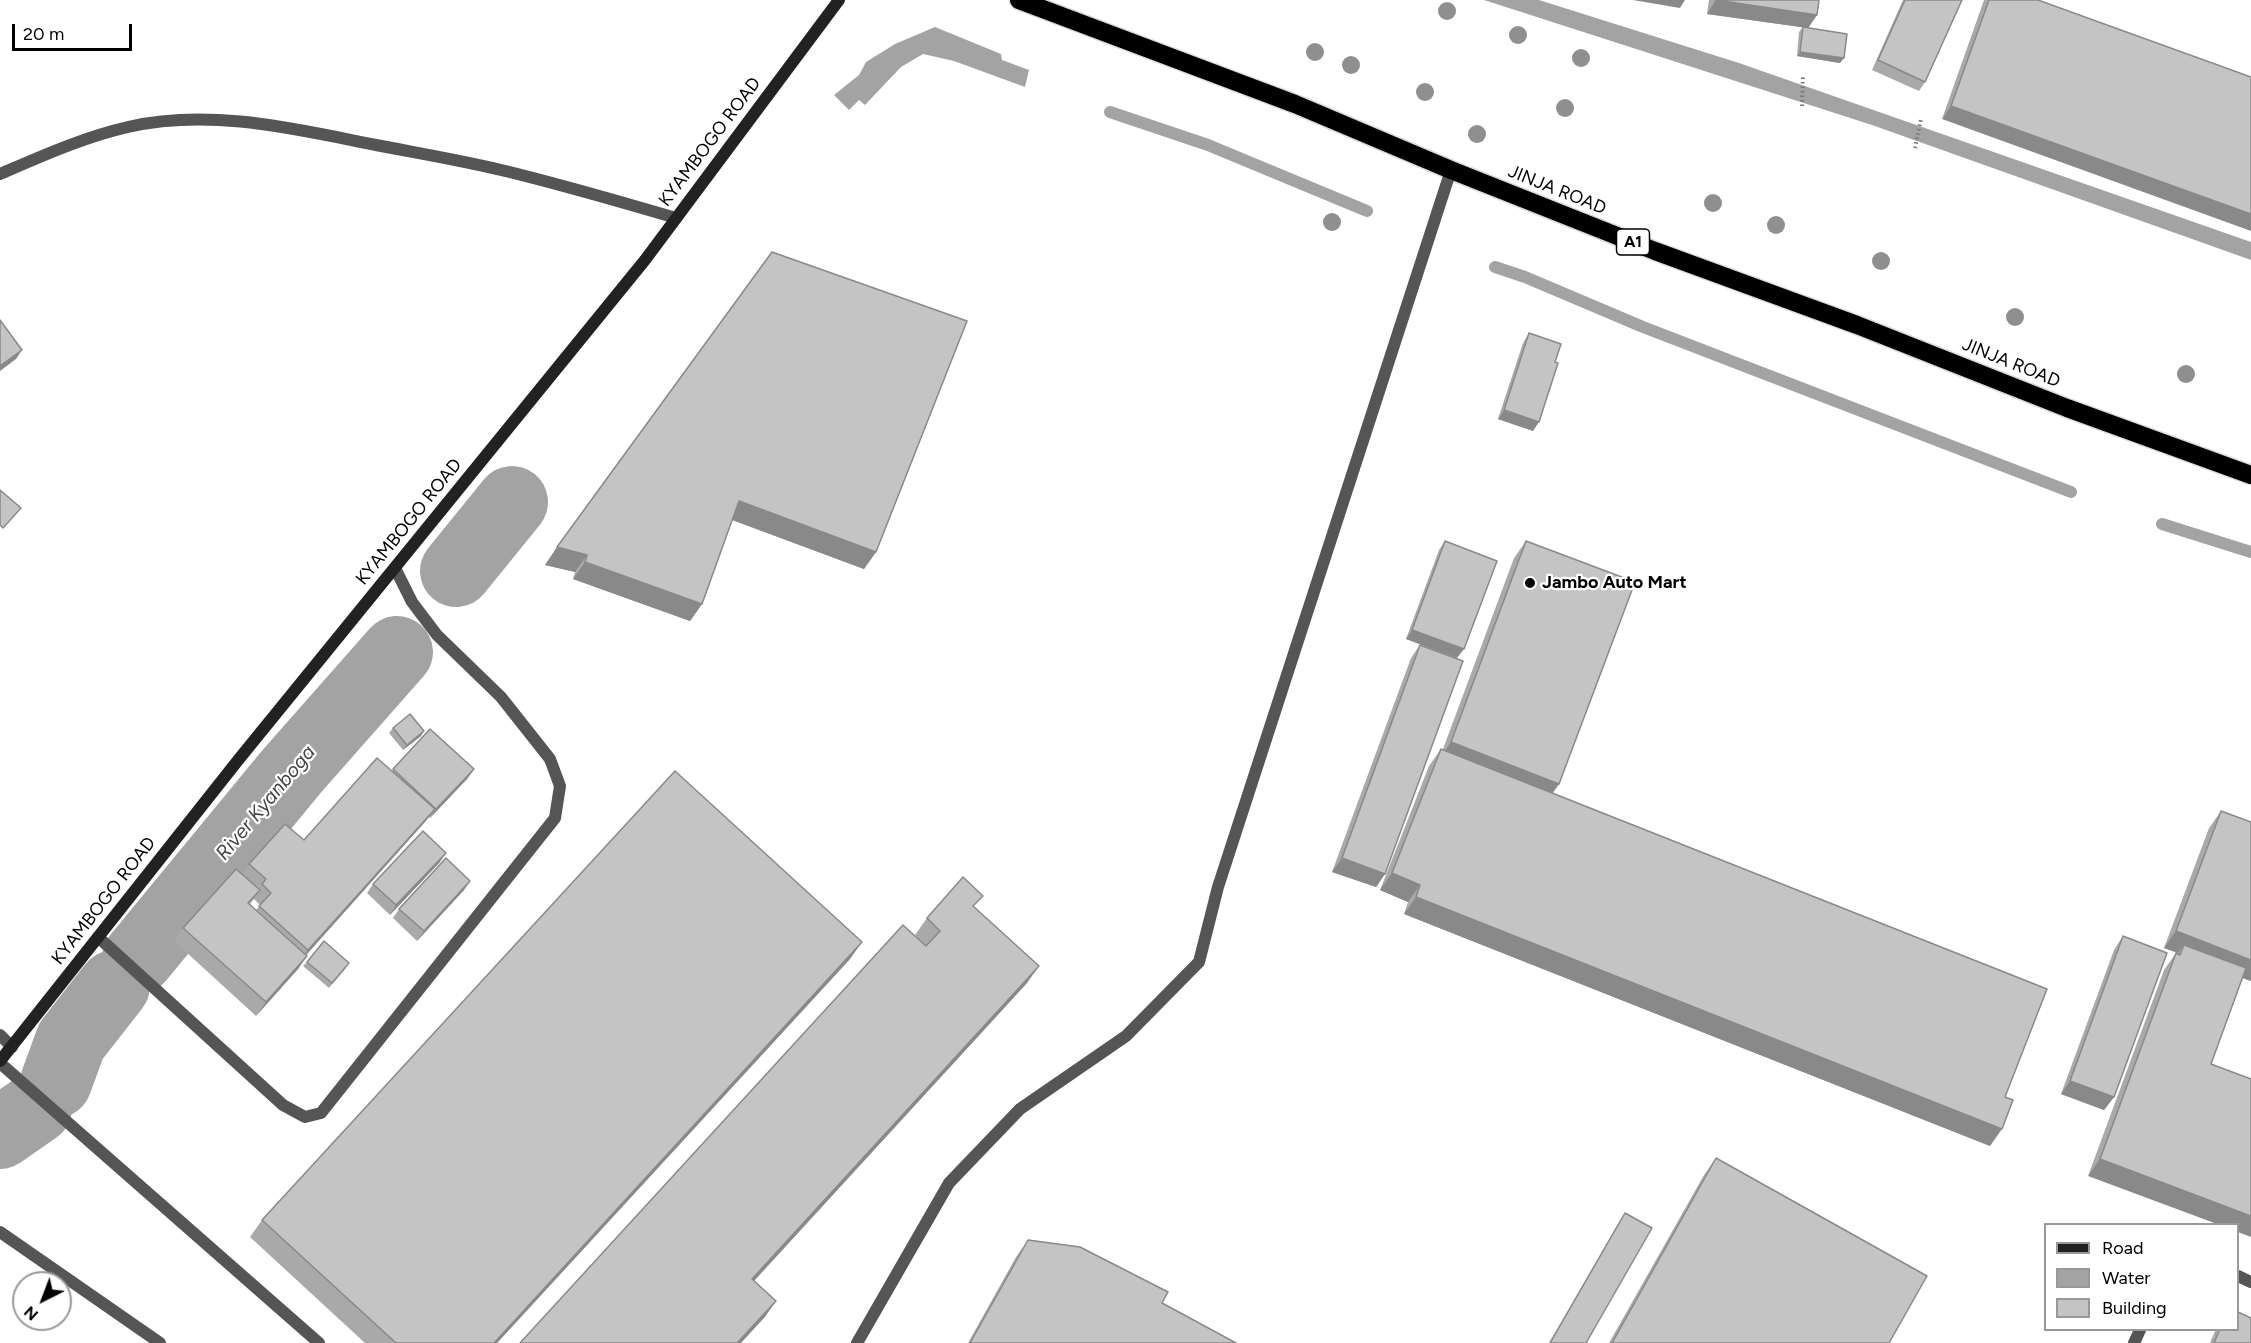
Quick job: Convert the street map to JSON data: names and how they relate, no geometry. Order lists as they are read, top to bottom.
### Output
{
  "streets": {
    "highway": ["JINJA ROAD", "A1"],
    "street": ["KYAMBOGO ROAD"]
  },
  "water": ["River Kyanboga"],
  "places": ["Jambo Auto Mart"],
  "legend": ["Road", "Water", "Building"],
  "scale_bar": "20 m",
  "north": "bottom left"
}
